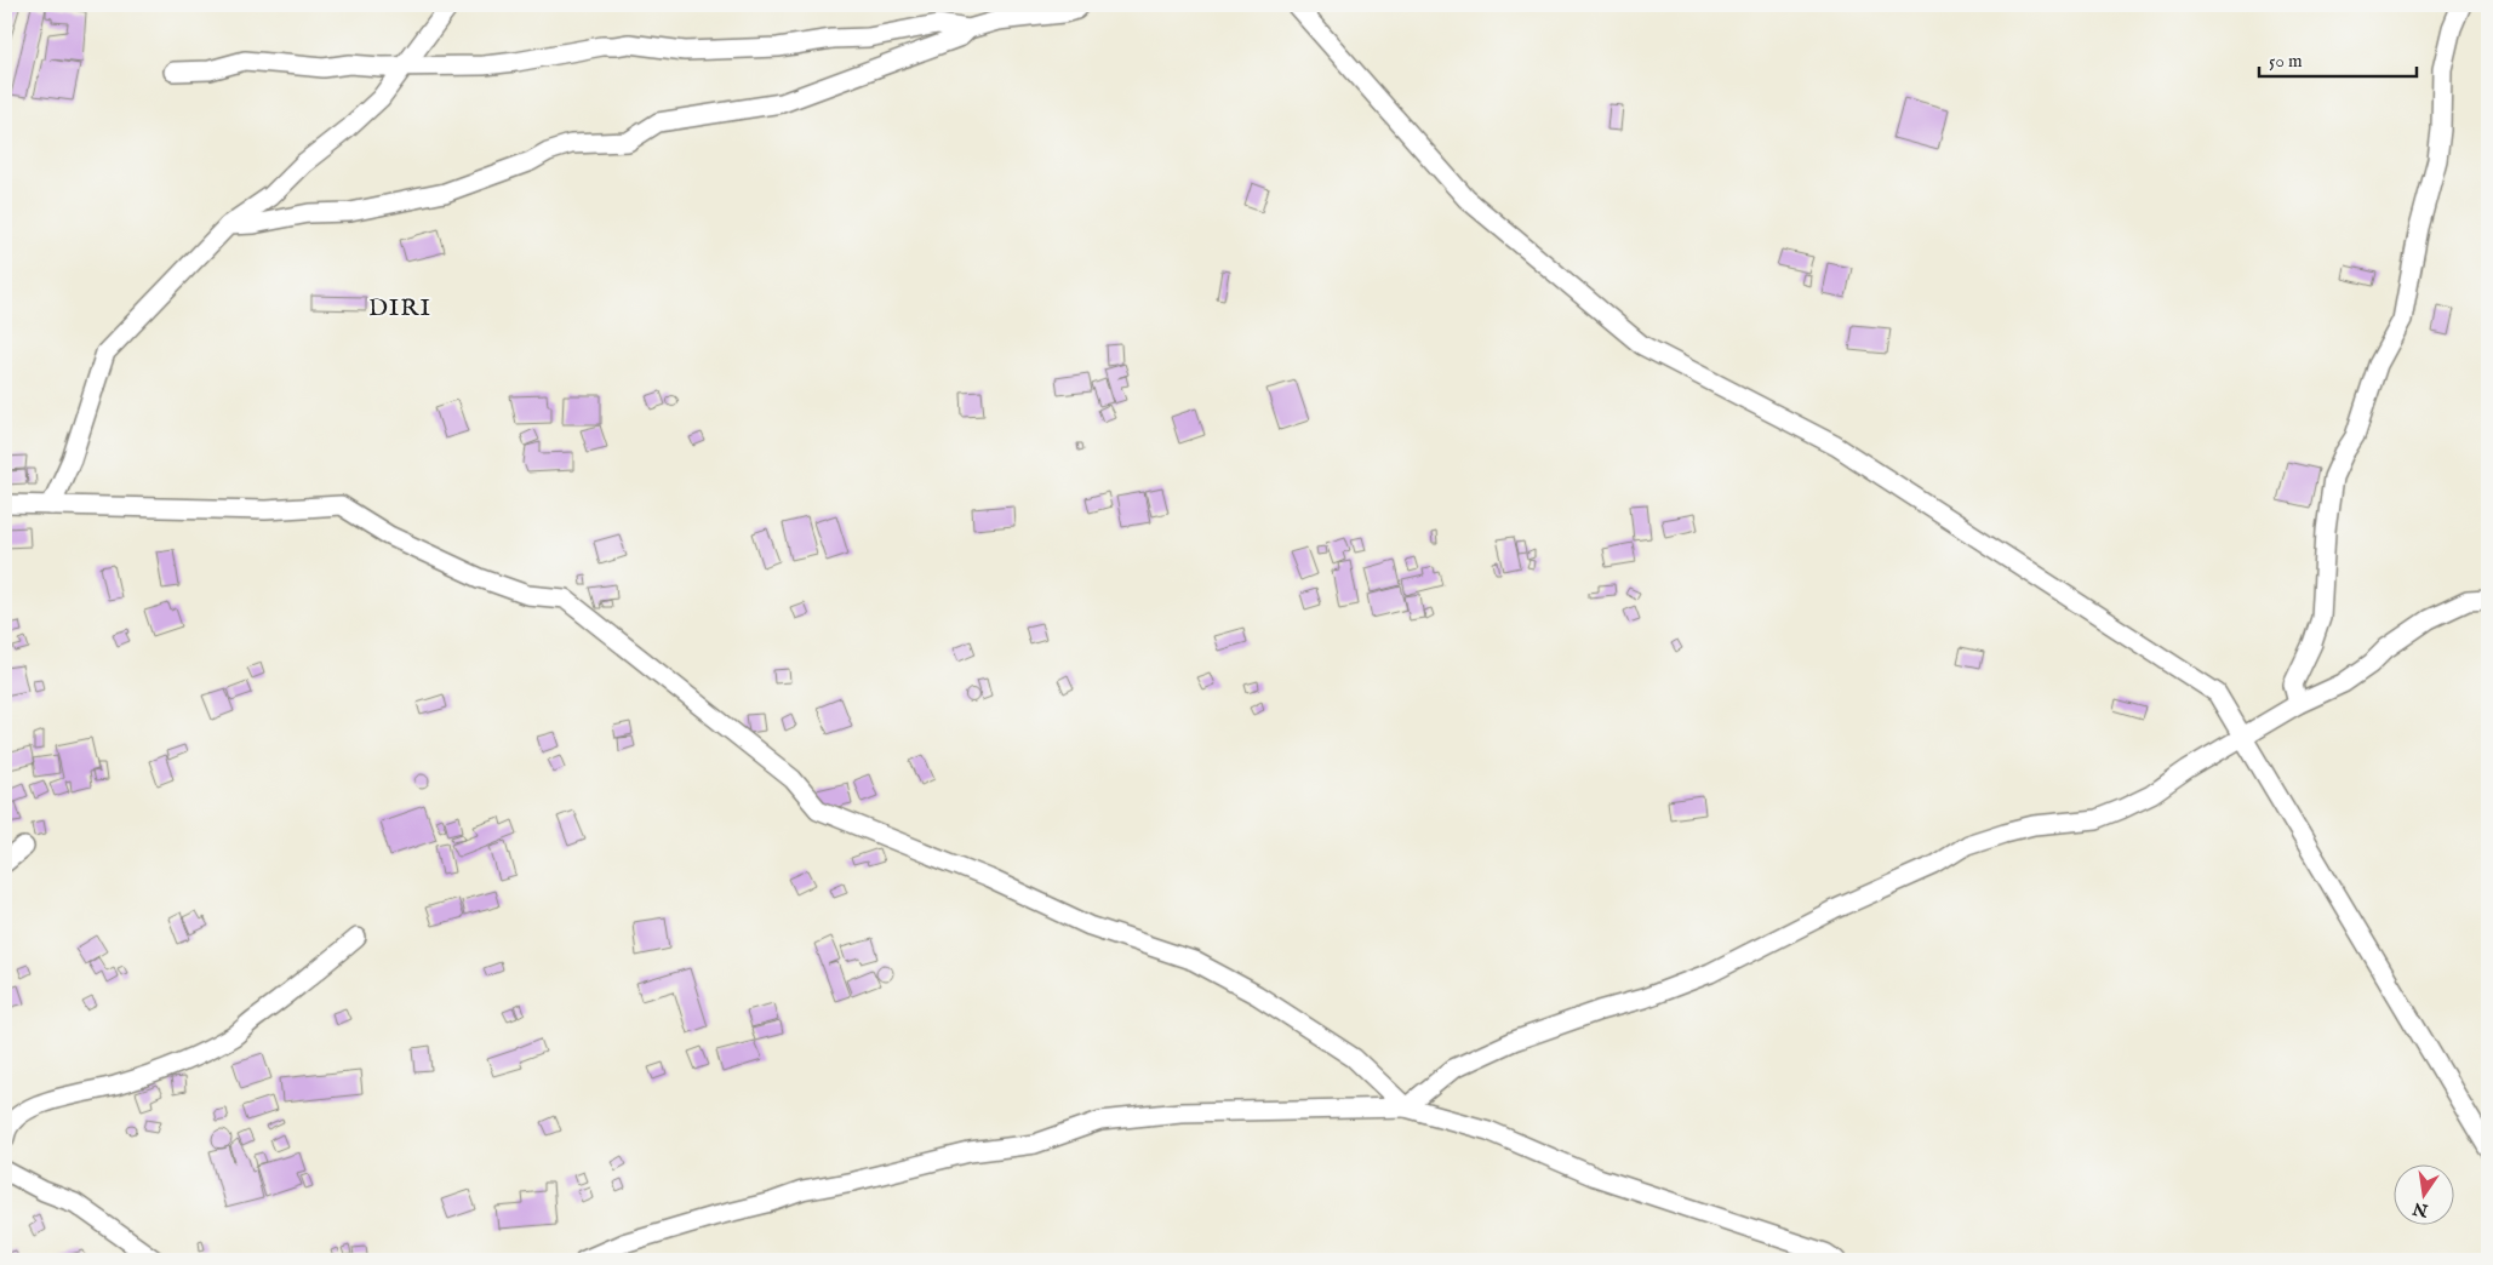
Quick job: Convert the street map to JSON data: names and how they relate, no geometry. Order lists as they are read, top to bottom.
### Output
{
  "districts": ["DIRI"],
  "scale_bar": "50 m",
  "north": "bottom"
}
